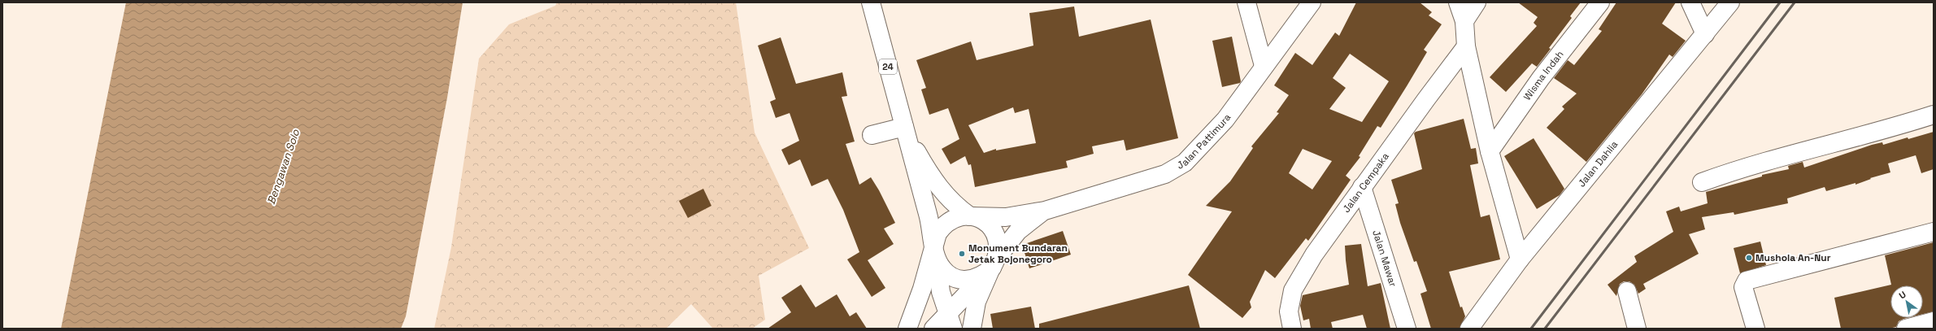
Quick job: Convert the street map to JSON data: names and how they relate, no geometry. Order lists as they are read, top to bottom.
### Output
{
  "streets": {
    "main road": [
      "24",
      "Wisma Indah",
      "Jalan Pattimura",
      "Jalan Dahlia",
      "Jalan Cempaka",
      "Jalan Mawar"
    ]
  },
  "crossings": [
    ["24", "Jalan Pattimura"],
    ["Jalan Cempaka", "Jalan Mawar"]
  ],
  "water": ["Bengawan Solo"],
  "places": ["Monument Bundaran Jetak Bojonegoro", "Mushola An-Nur"],
  "north": "top left"
}
